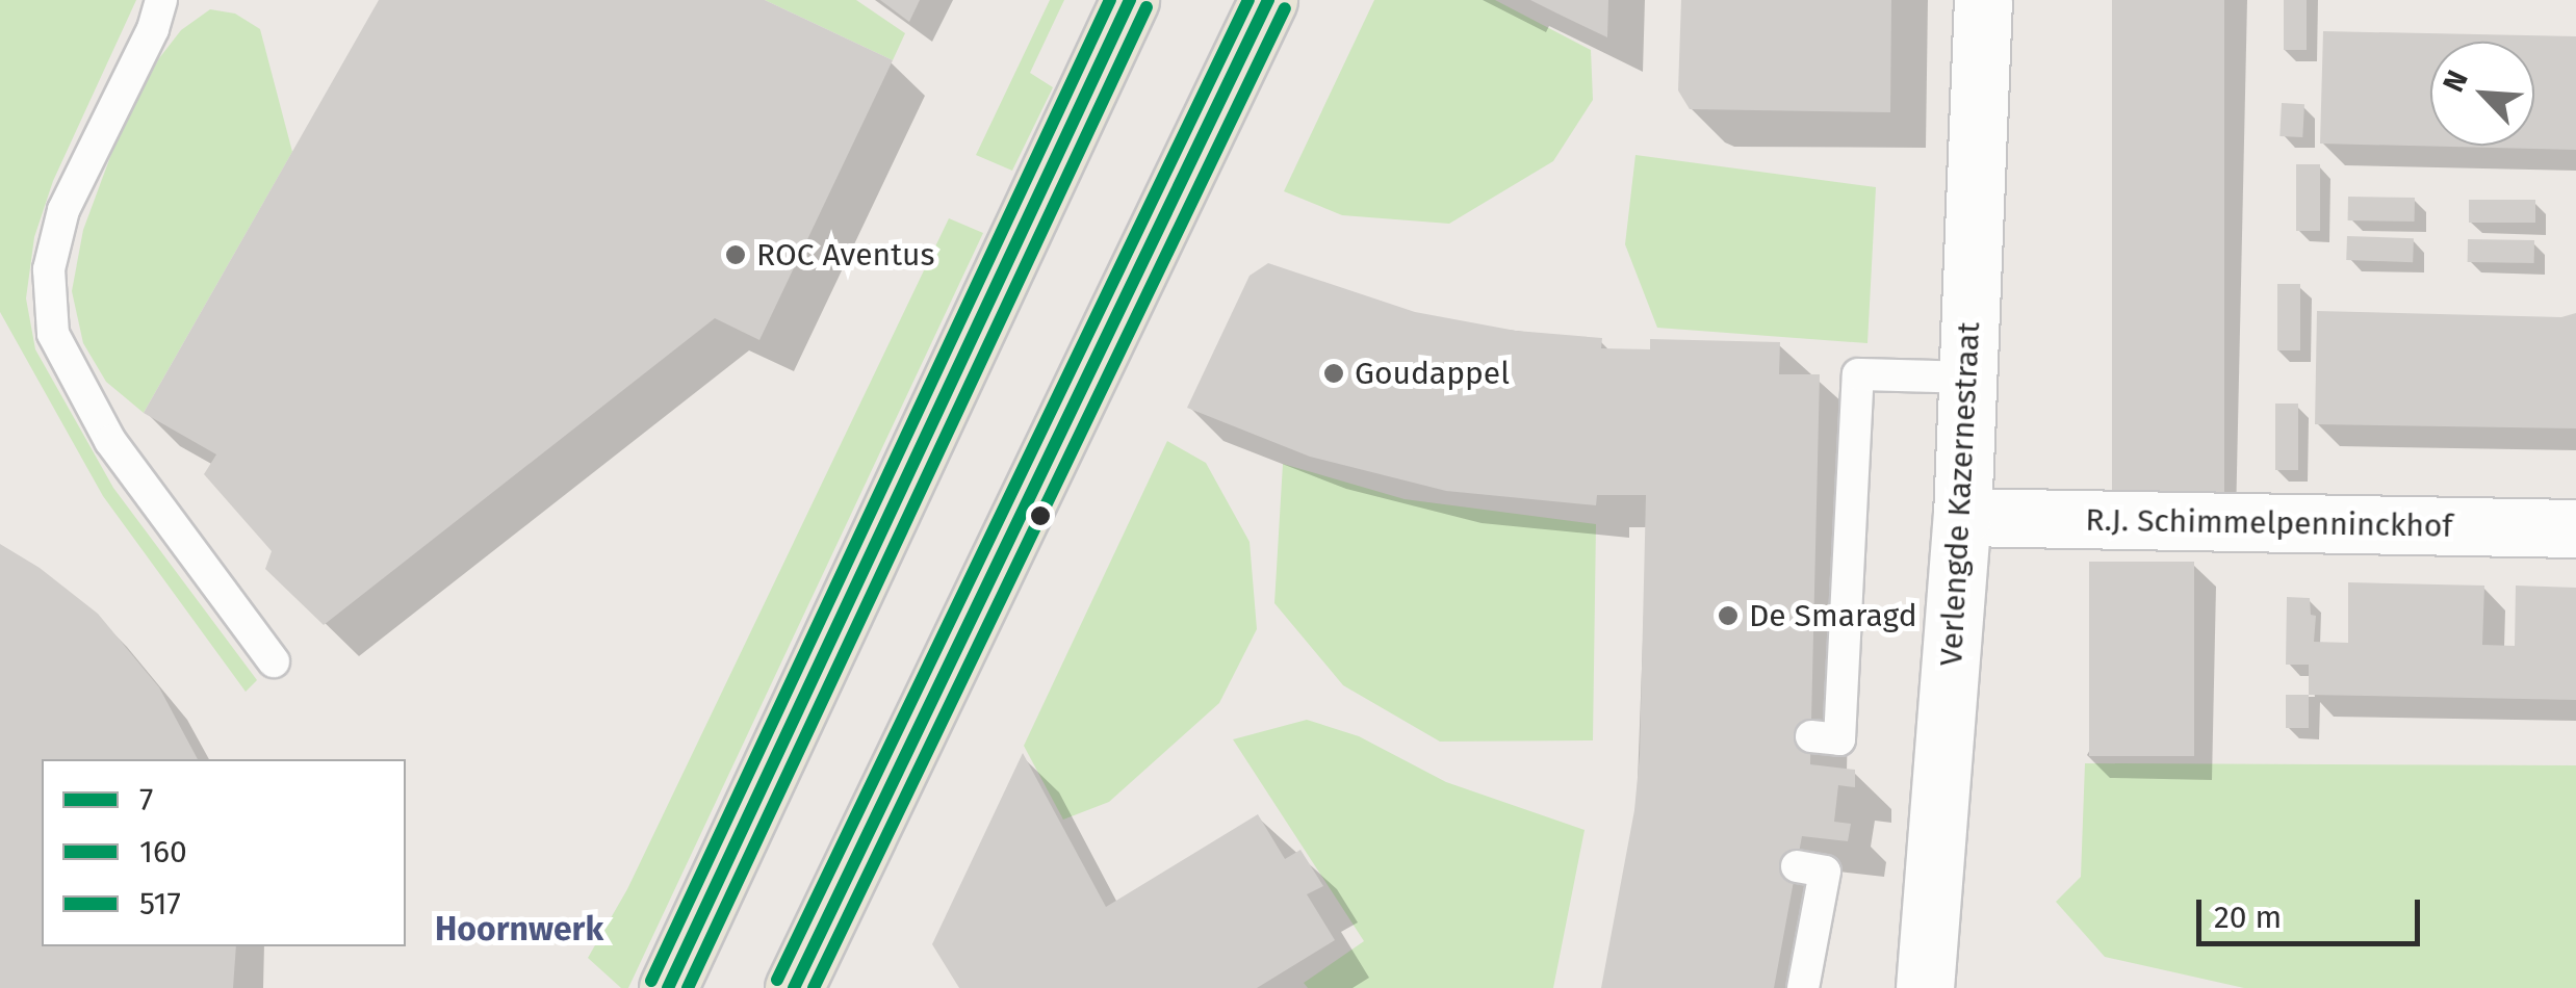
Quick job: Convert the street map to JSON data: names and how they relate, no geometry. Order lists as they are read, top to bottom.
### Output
{
  "streets": {
    "street": ["Verlengde Kazernestraat", "R.J. Schimmelpenninckhof"]
  },
  "crossings": [
    ["Verlengde Kazernestraat", "R.J. Schimmelpenninckhof"]
  ],
  "districts": ["Hoornwerk"],
  "places": ["ROC Aventus", "Goudappel", "De Smaragd"],
  "lines": ["transit line 7", "transit line 517", "transit line 160"],
  "legend": ["7", "160", "517"],
  "scale_bar": "20 m",
  "north": "top left"
}
